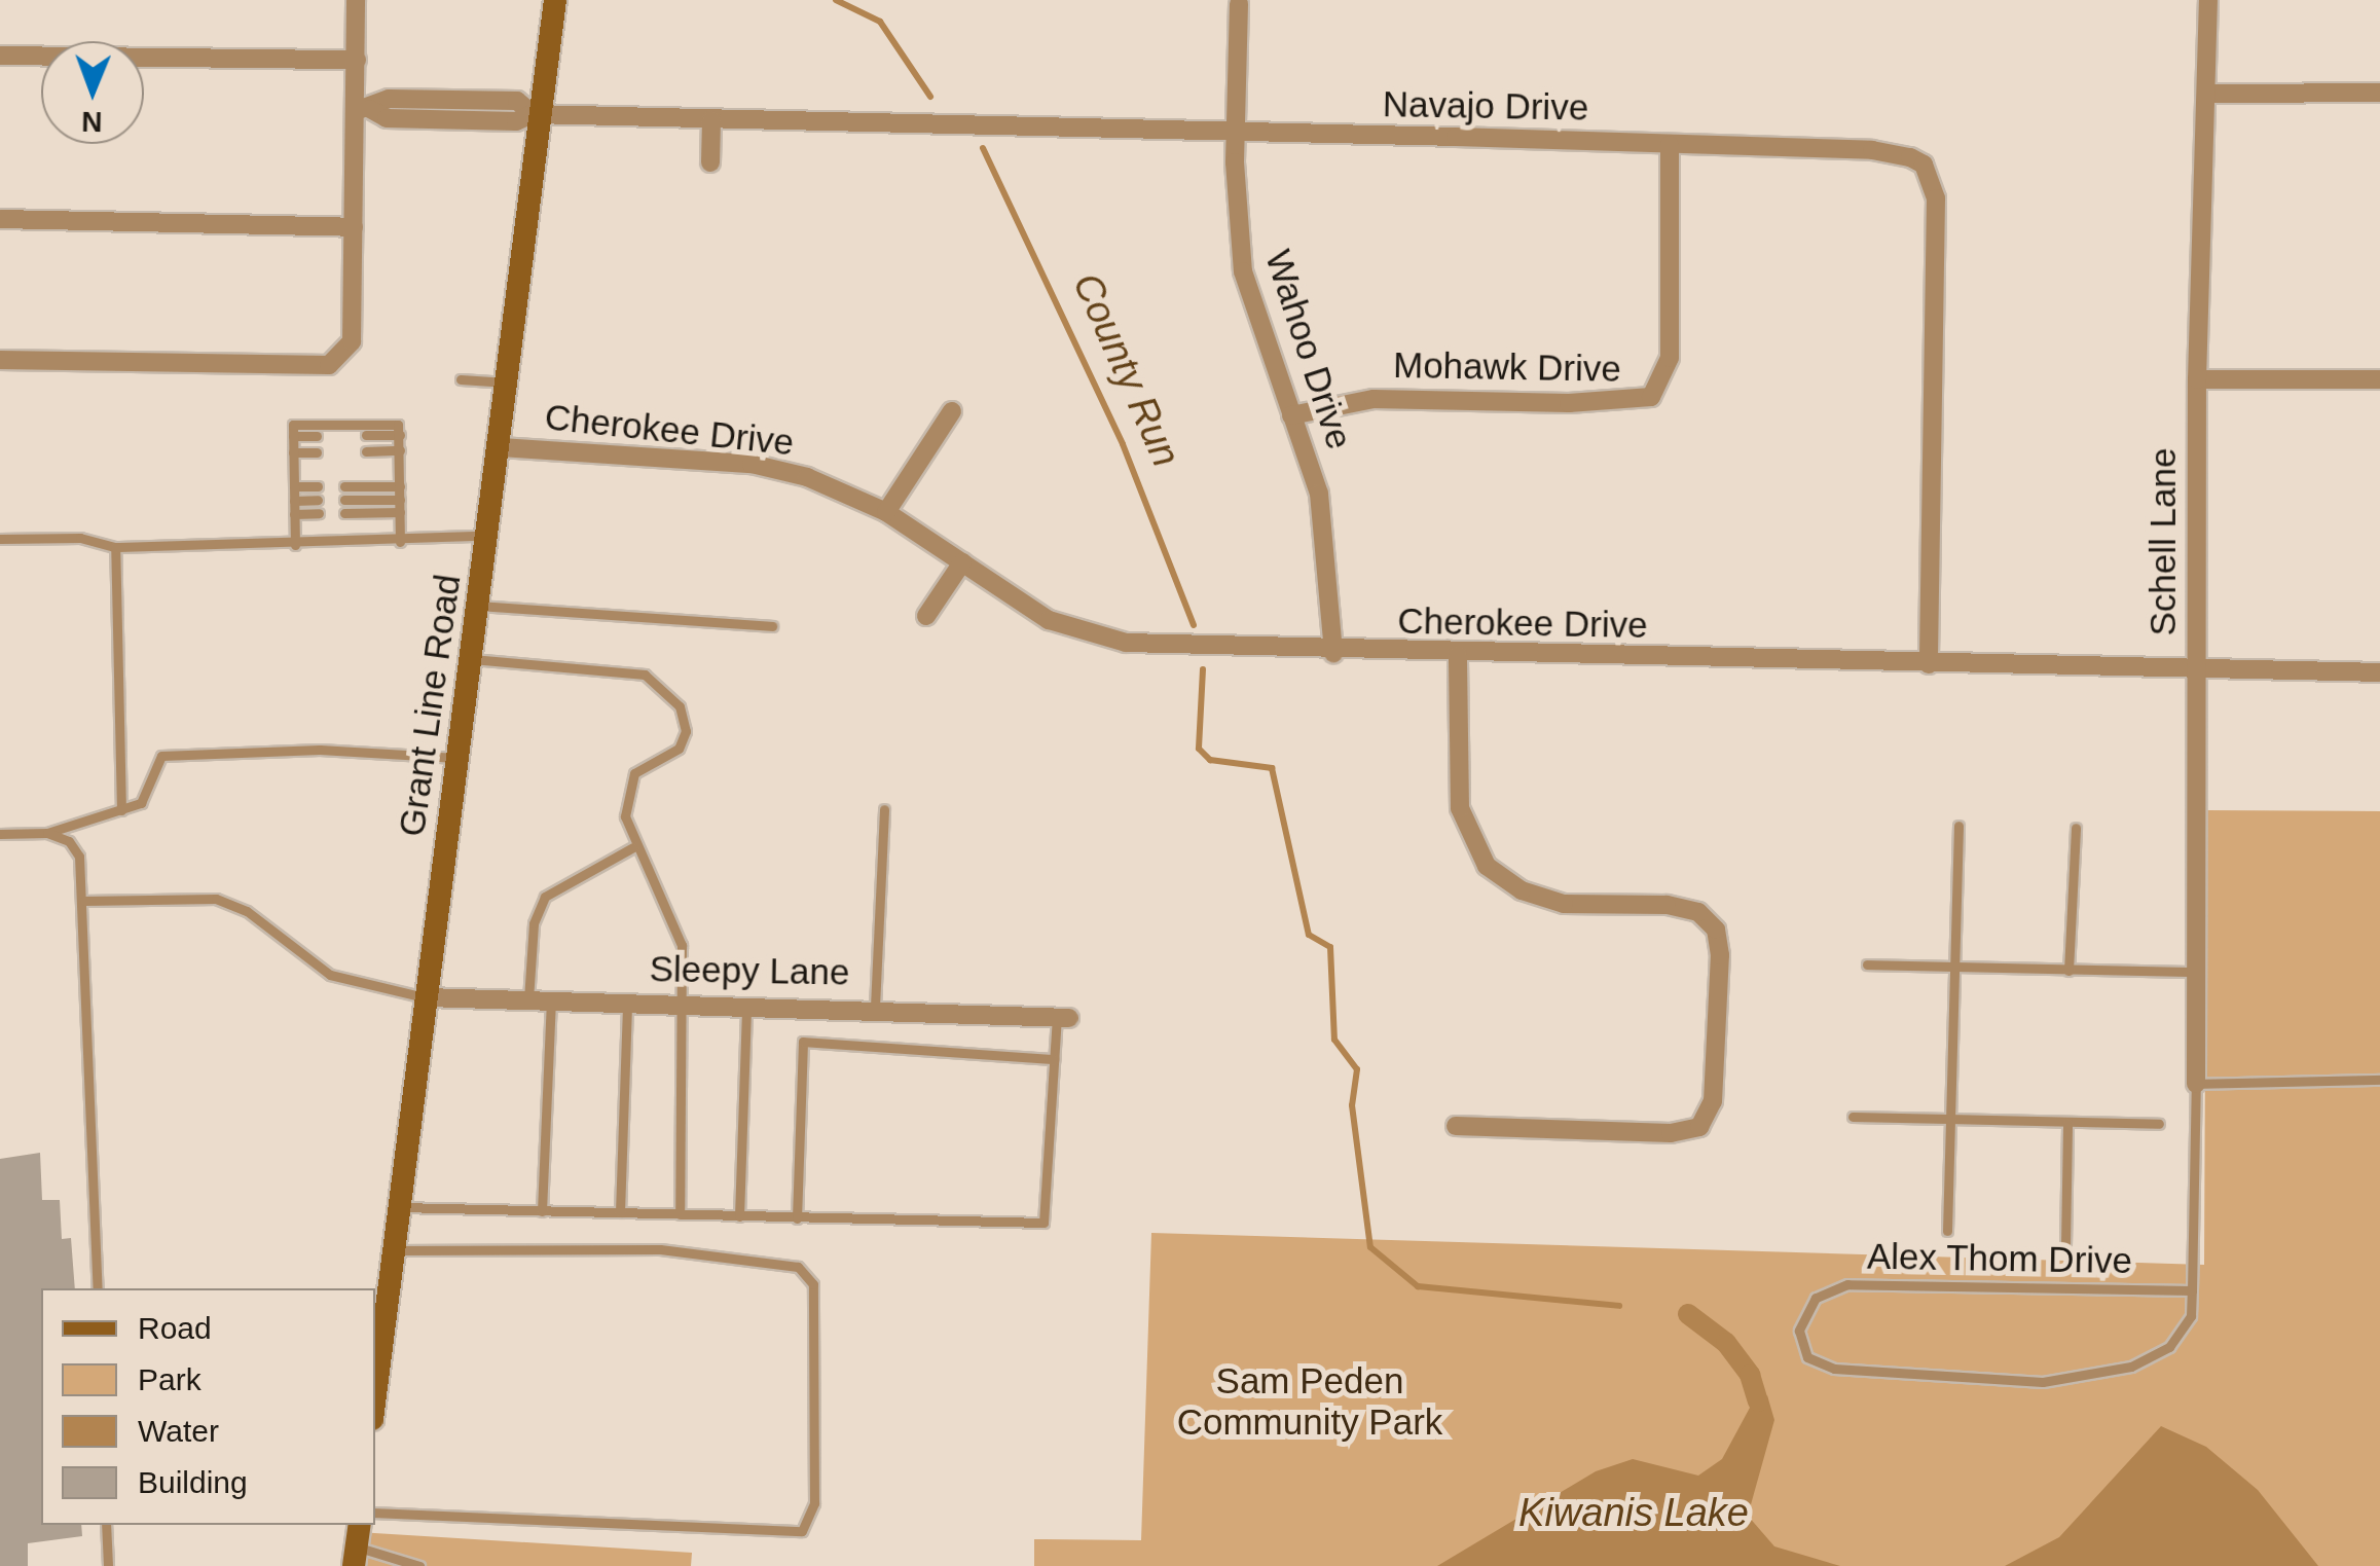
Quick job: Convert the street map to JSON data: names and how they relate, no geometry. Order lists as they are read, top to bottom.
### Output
{
  "streets": {
    "main road": ["Grant Line Road"],
    "street": [
      "Navajo Drive",
      "Wahoo Drive",
      "Mohawk Drive",
      "Cherokee Drive",
      "Schell Lane",
      "Sleepy Lane"
    ],
    "lane": ["Alex Thom Drive"]
  },
  "crossings": [
    ["Navajo Drive", "Wahoo Drive"],
    ["Navajo Drive", "Mohawk Drive"],
    ["Navajo Drive", "Cherokee Drive"],
    ["Navajo Drive", "Grant Line Road"],
    ["Wahoo Drive", "Mohawk Drive"],
    ["Wahoo Drive", "Cherokee Drive"],
    ["Cherokee Drive", "Schell Lane"],
    ["Cherokee Drive", "Grant Line Road"],
    ["Schell Lane", "Alex Thom Drive"],
    ["Grant Line Road", "Sleepy Lane"]
  ],
  "water": ["County Run", "Kiwanis Lake"],
  "parks": ["Sam Peden Community Park"],
  "legend": [
    "Road",
    "Park",
    "Water",
    "Building"
  ],
  "north": "bottom"
}
